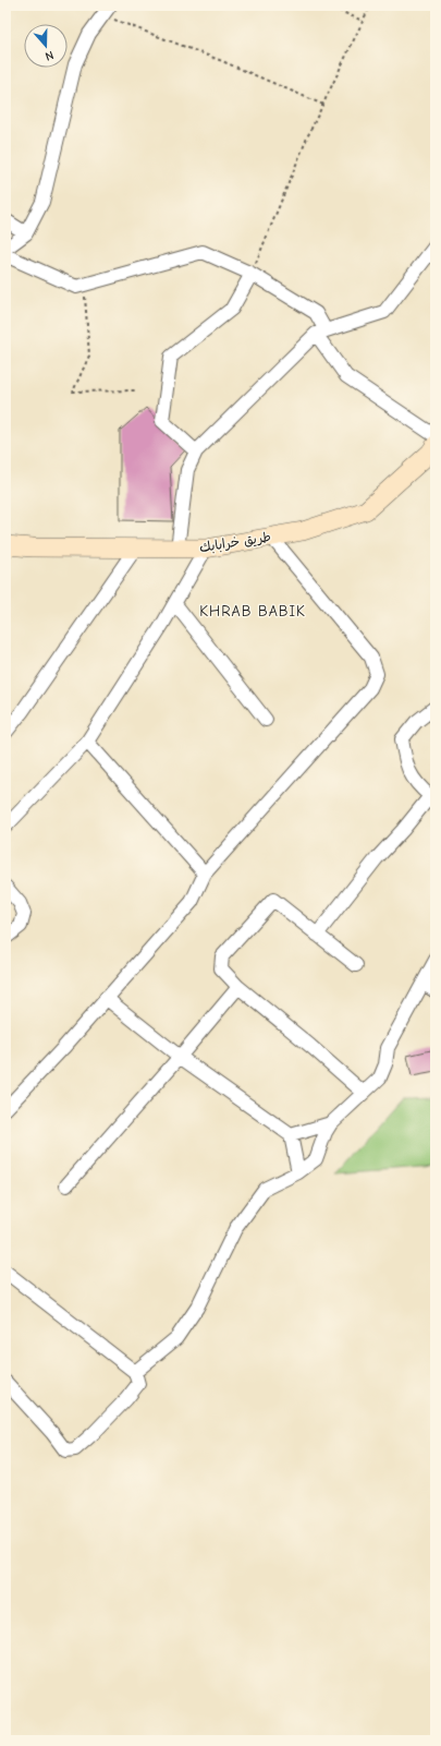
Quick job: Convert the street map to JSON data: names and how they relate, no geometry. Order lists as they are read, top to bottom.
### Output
{
  "streets": {
    "main road": ["طريق خرابابك"]
  },
  "districts": ["KHRAB BABIK"],
  "north": "bottom"
}
